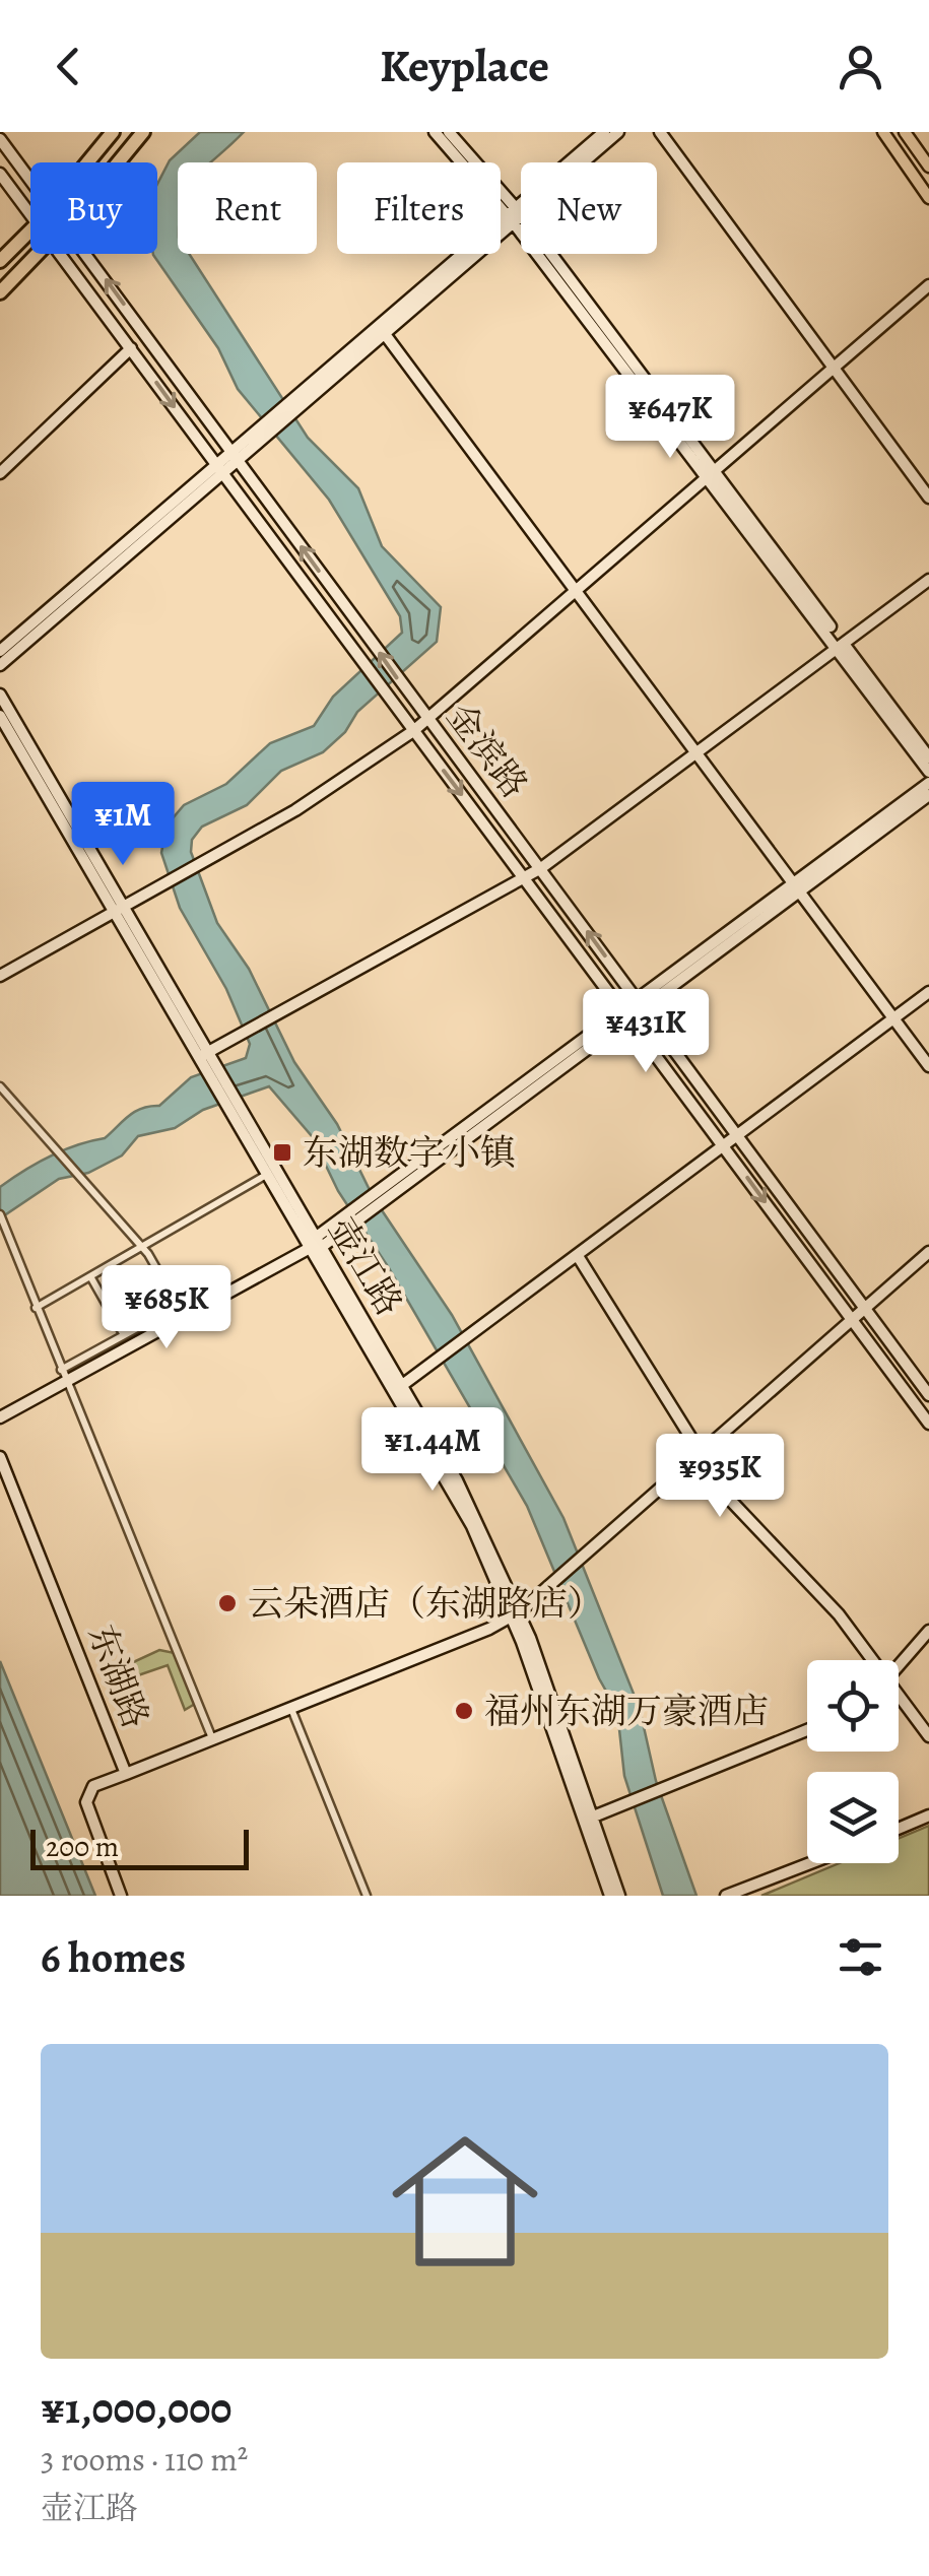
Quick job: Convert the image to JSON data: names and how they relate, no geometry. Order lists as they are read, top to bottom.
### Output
{
  "streets": {
    "main road": ["金滨路", "壶江路", "东湖路"]
  },
  "places": {
    "transit": ["东湖数字小镇"],
    "other": ["云朵酒店（东湖路店）", "福州东湖万豪酒店"]
  },
  "scale_bar": "200 m",
  "page": {
    "header": "Keyplace",
    "chip": [
      "Buy",
      "Rent",
      "Filters",
      "New"
    ],
    "price": [
      "¥647K",
      "¥1M",
      "¥431K",
      "¥685K",
      "¥1.44M",
      "¥935K"
    ],
    "scale": "200 m",
    "heading": "6 homes",
    "list": [
      {
        "name": "¥1,000,000",
        "note": "3 rooms · 110 m² · 壶江路"
      }
    ]
  }
}
